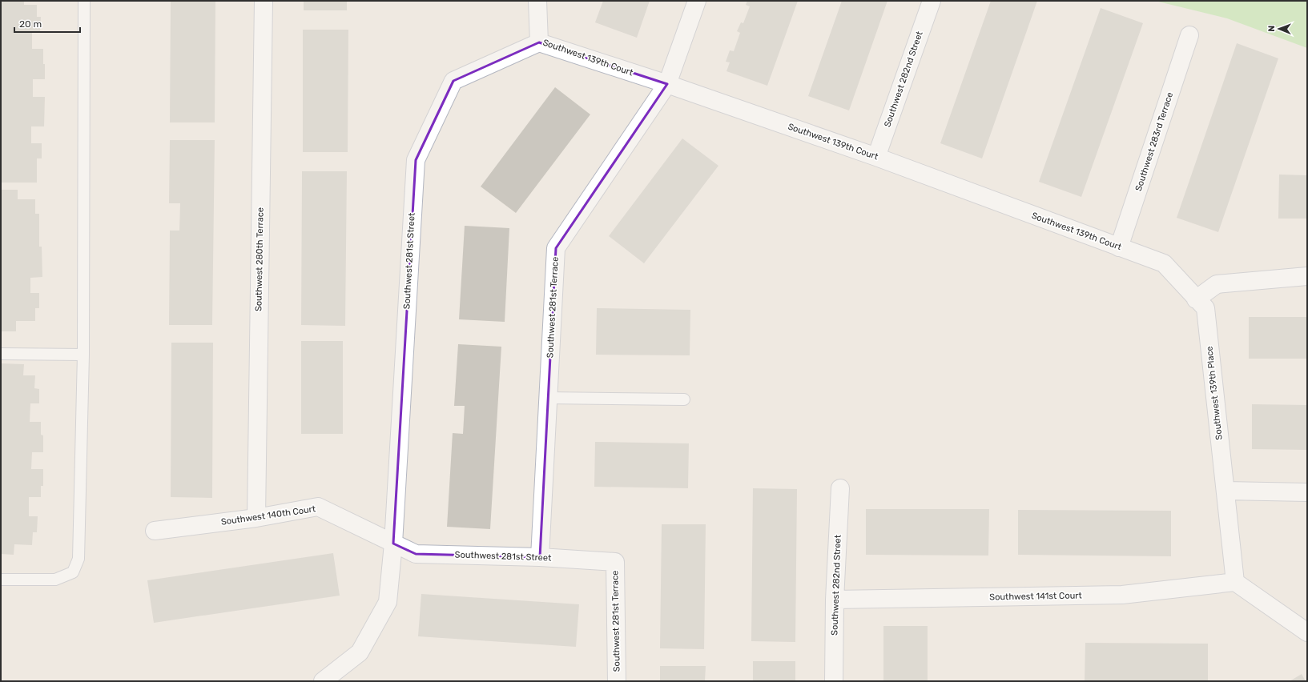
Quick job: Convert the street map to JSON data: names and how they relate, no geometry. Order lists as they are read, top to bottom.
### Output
{
  "streets": {
    "street": [
      "Southwest 139th Court",
      "Southwest 282nd Street",
      "Southwest 283rd Terrace",
      "Southwest 280th Terrace",
      "Southwest 281st Street",
      "Southwest 281st Terrace",
      "Southwest 139th Place",
      "Southwest 140th Court",
      "Southwest 141st Court"
    ]
  },
  "crossings": [
    ["Southwest 139th Court", "Southwest 282nd Street"],
    ["Southwest 139th Court", "Southwest 283rd Terrace"],
    ["Southwest 139th Court", "Southwest 281st Street"],
    ["Southwest 139th Court", "Southwest 281st Terrace"],
    ["Southwest 139th Court", "Southwest 139th Place"],
    ["Southwest 282nd Street", "Southwest 141st Court"],
    ["Southwest 280th Terrace", "Southwest 140th Court"],
    ["Southwest 281st Street", "Southwest 281st Terrace"],
    ["Southwest 281st Street", "Southwest 140th Court"],
    ["Southwest 139th Place", "Southwest 141st Court"]
  ],
  "scale_bar": "20 m",
  "north": "left"
}
